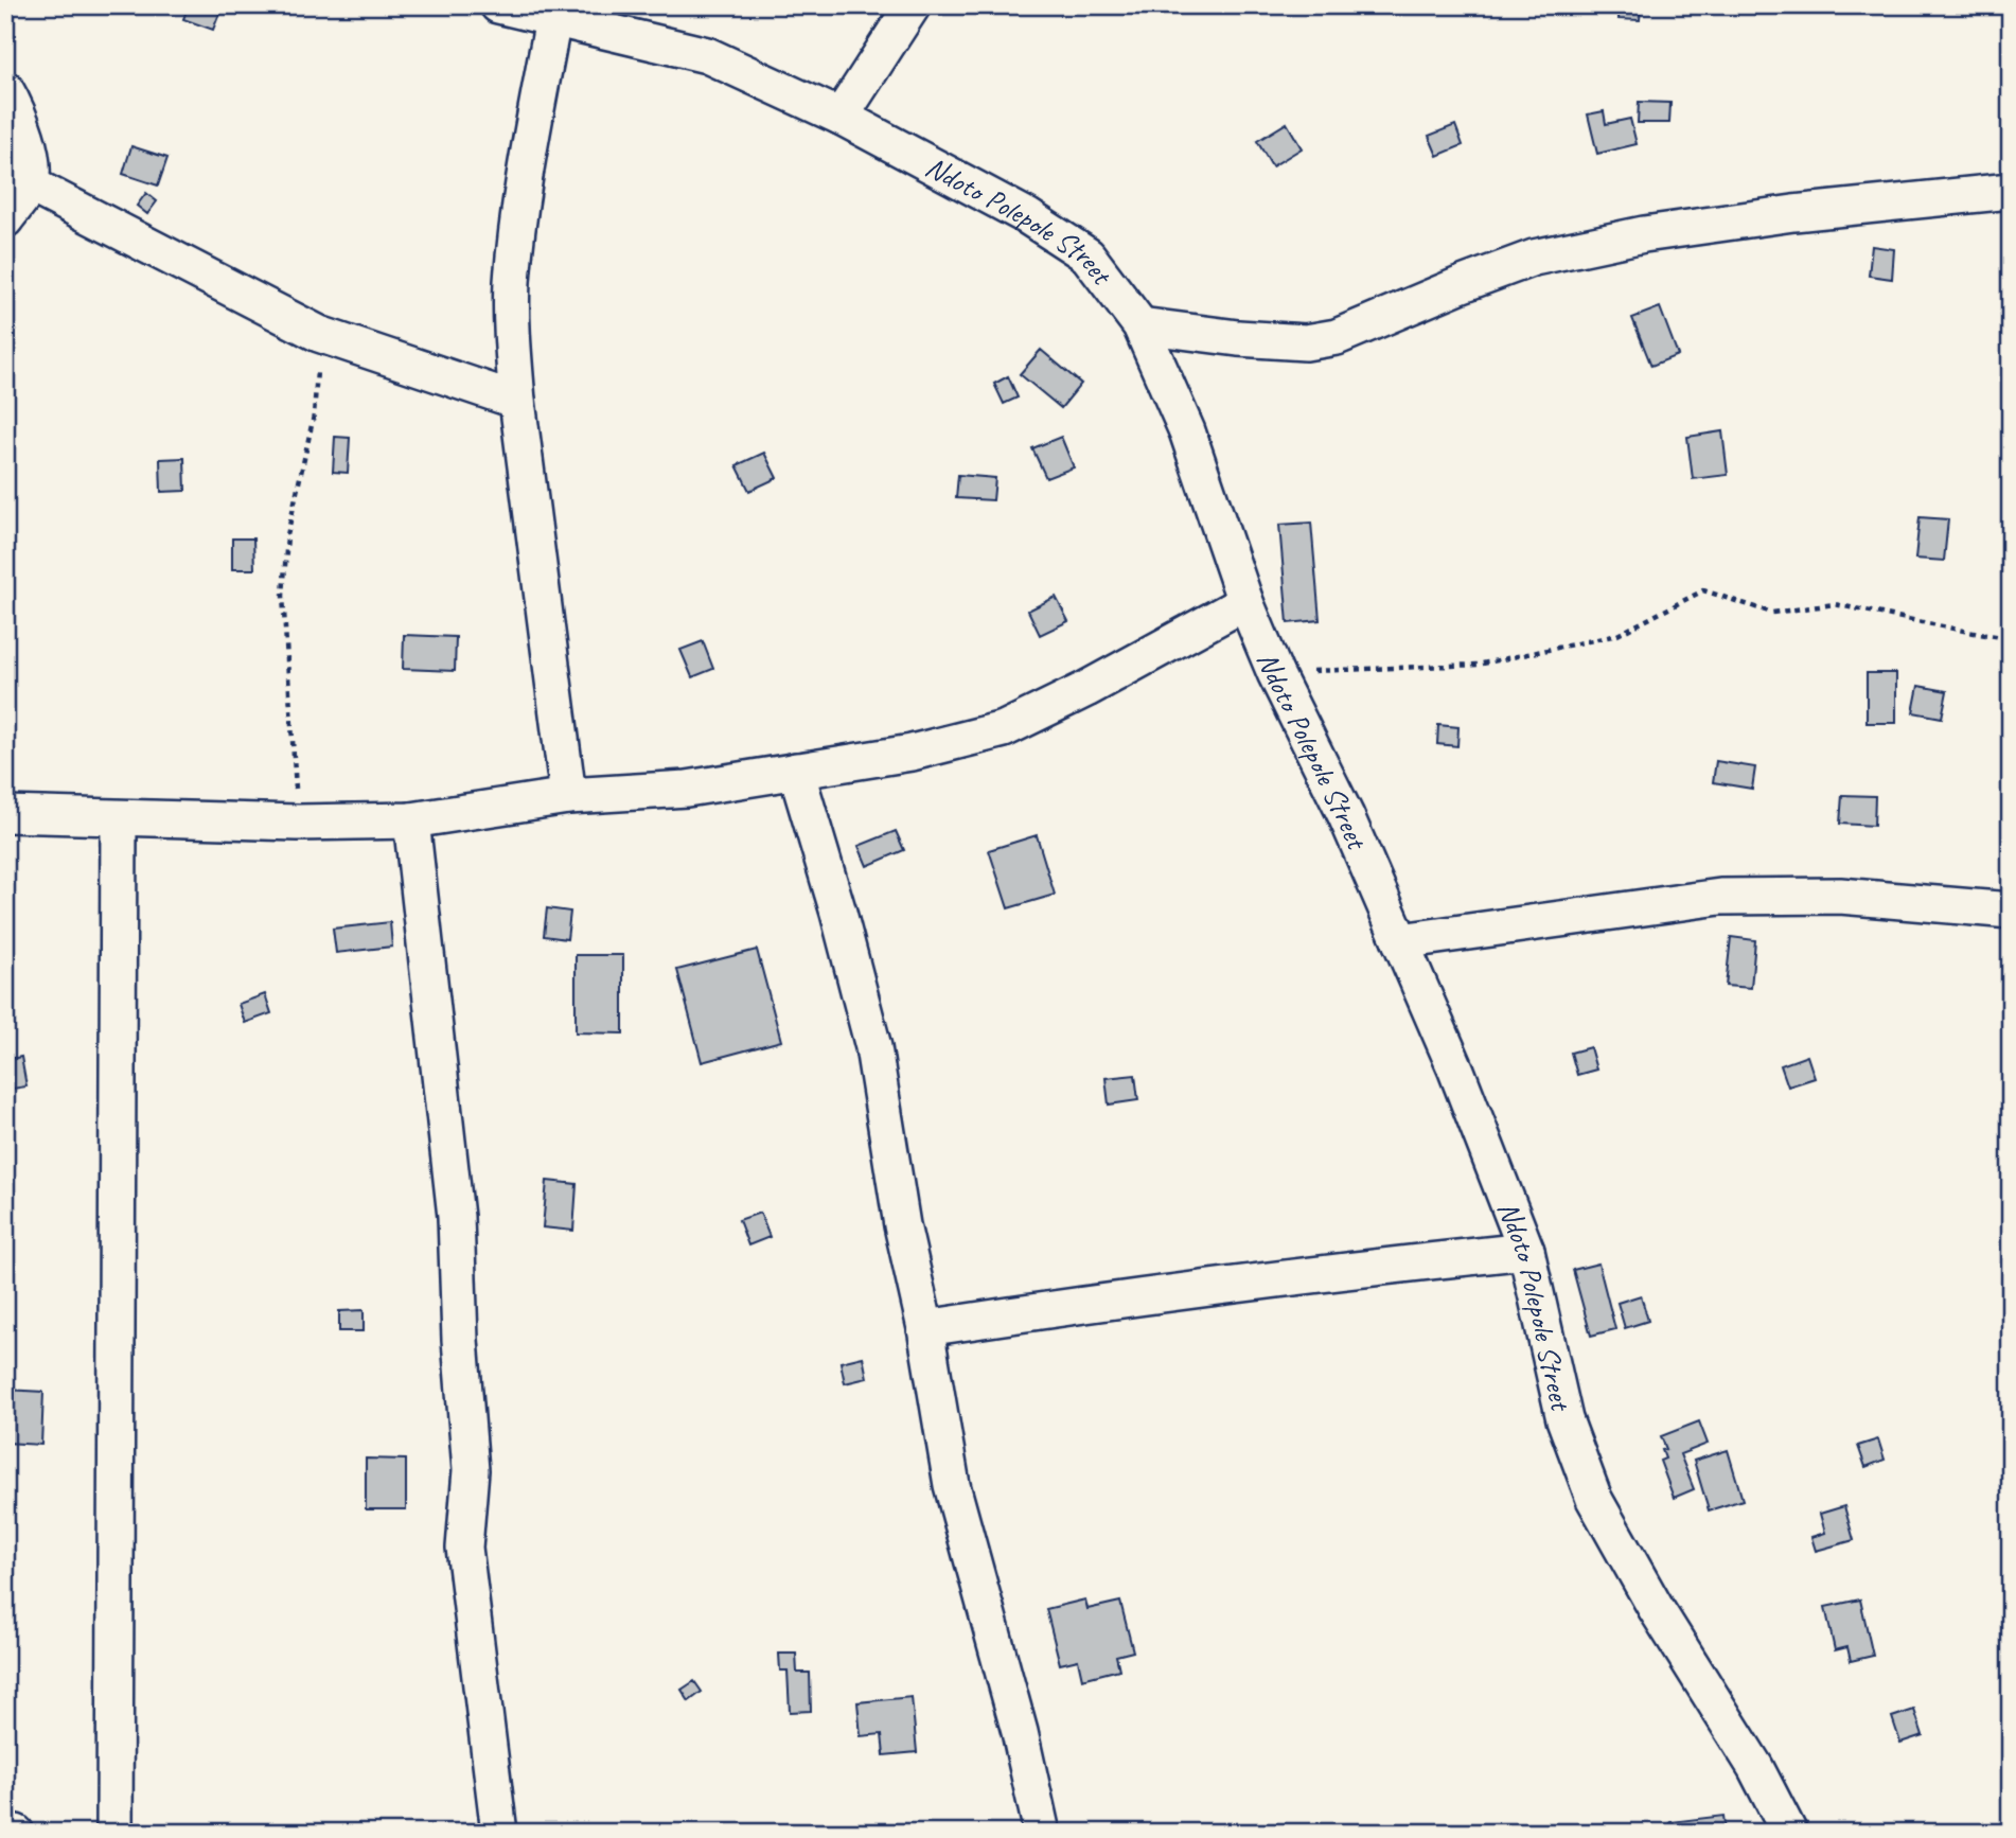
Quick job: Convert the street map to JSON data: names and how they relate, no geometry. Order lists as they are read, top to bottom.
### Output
{
  "streets": {
    "street": ["Ndoto Polepole Street"]
  }
}
